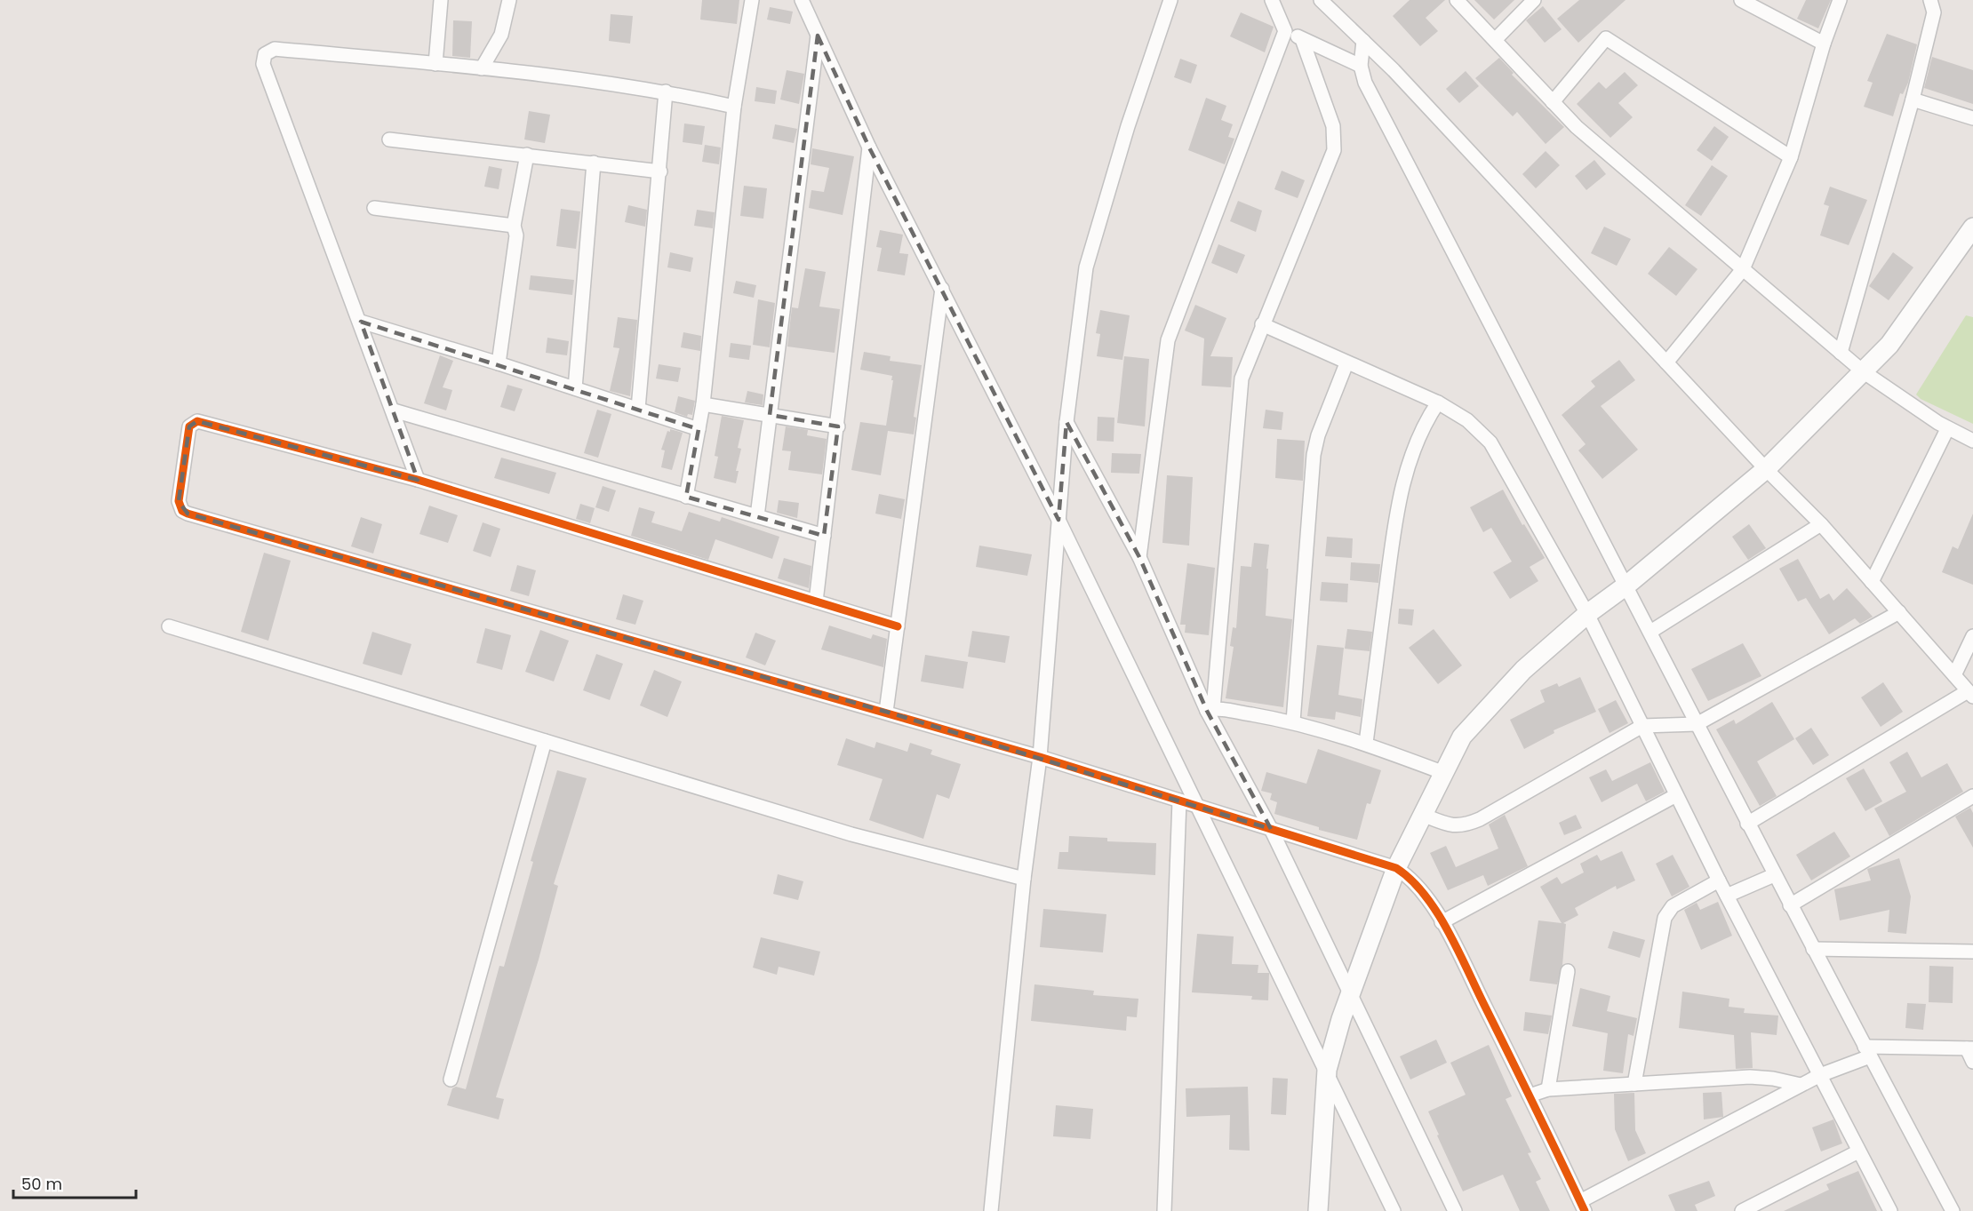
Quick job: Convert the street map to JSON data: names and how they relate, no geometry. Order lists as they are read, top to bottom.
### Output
{
  "scale_bar": "50 m"
}
